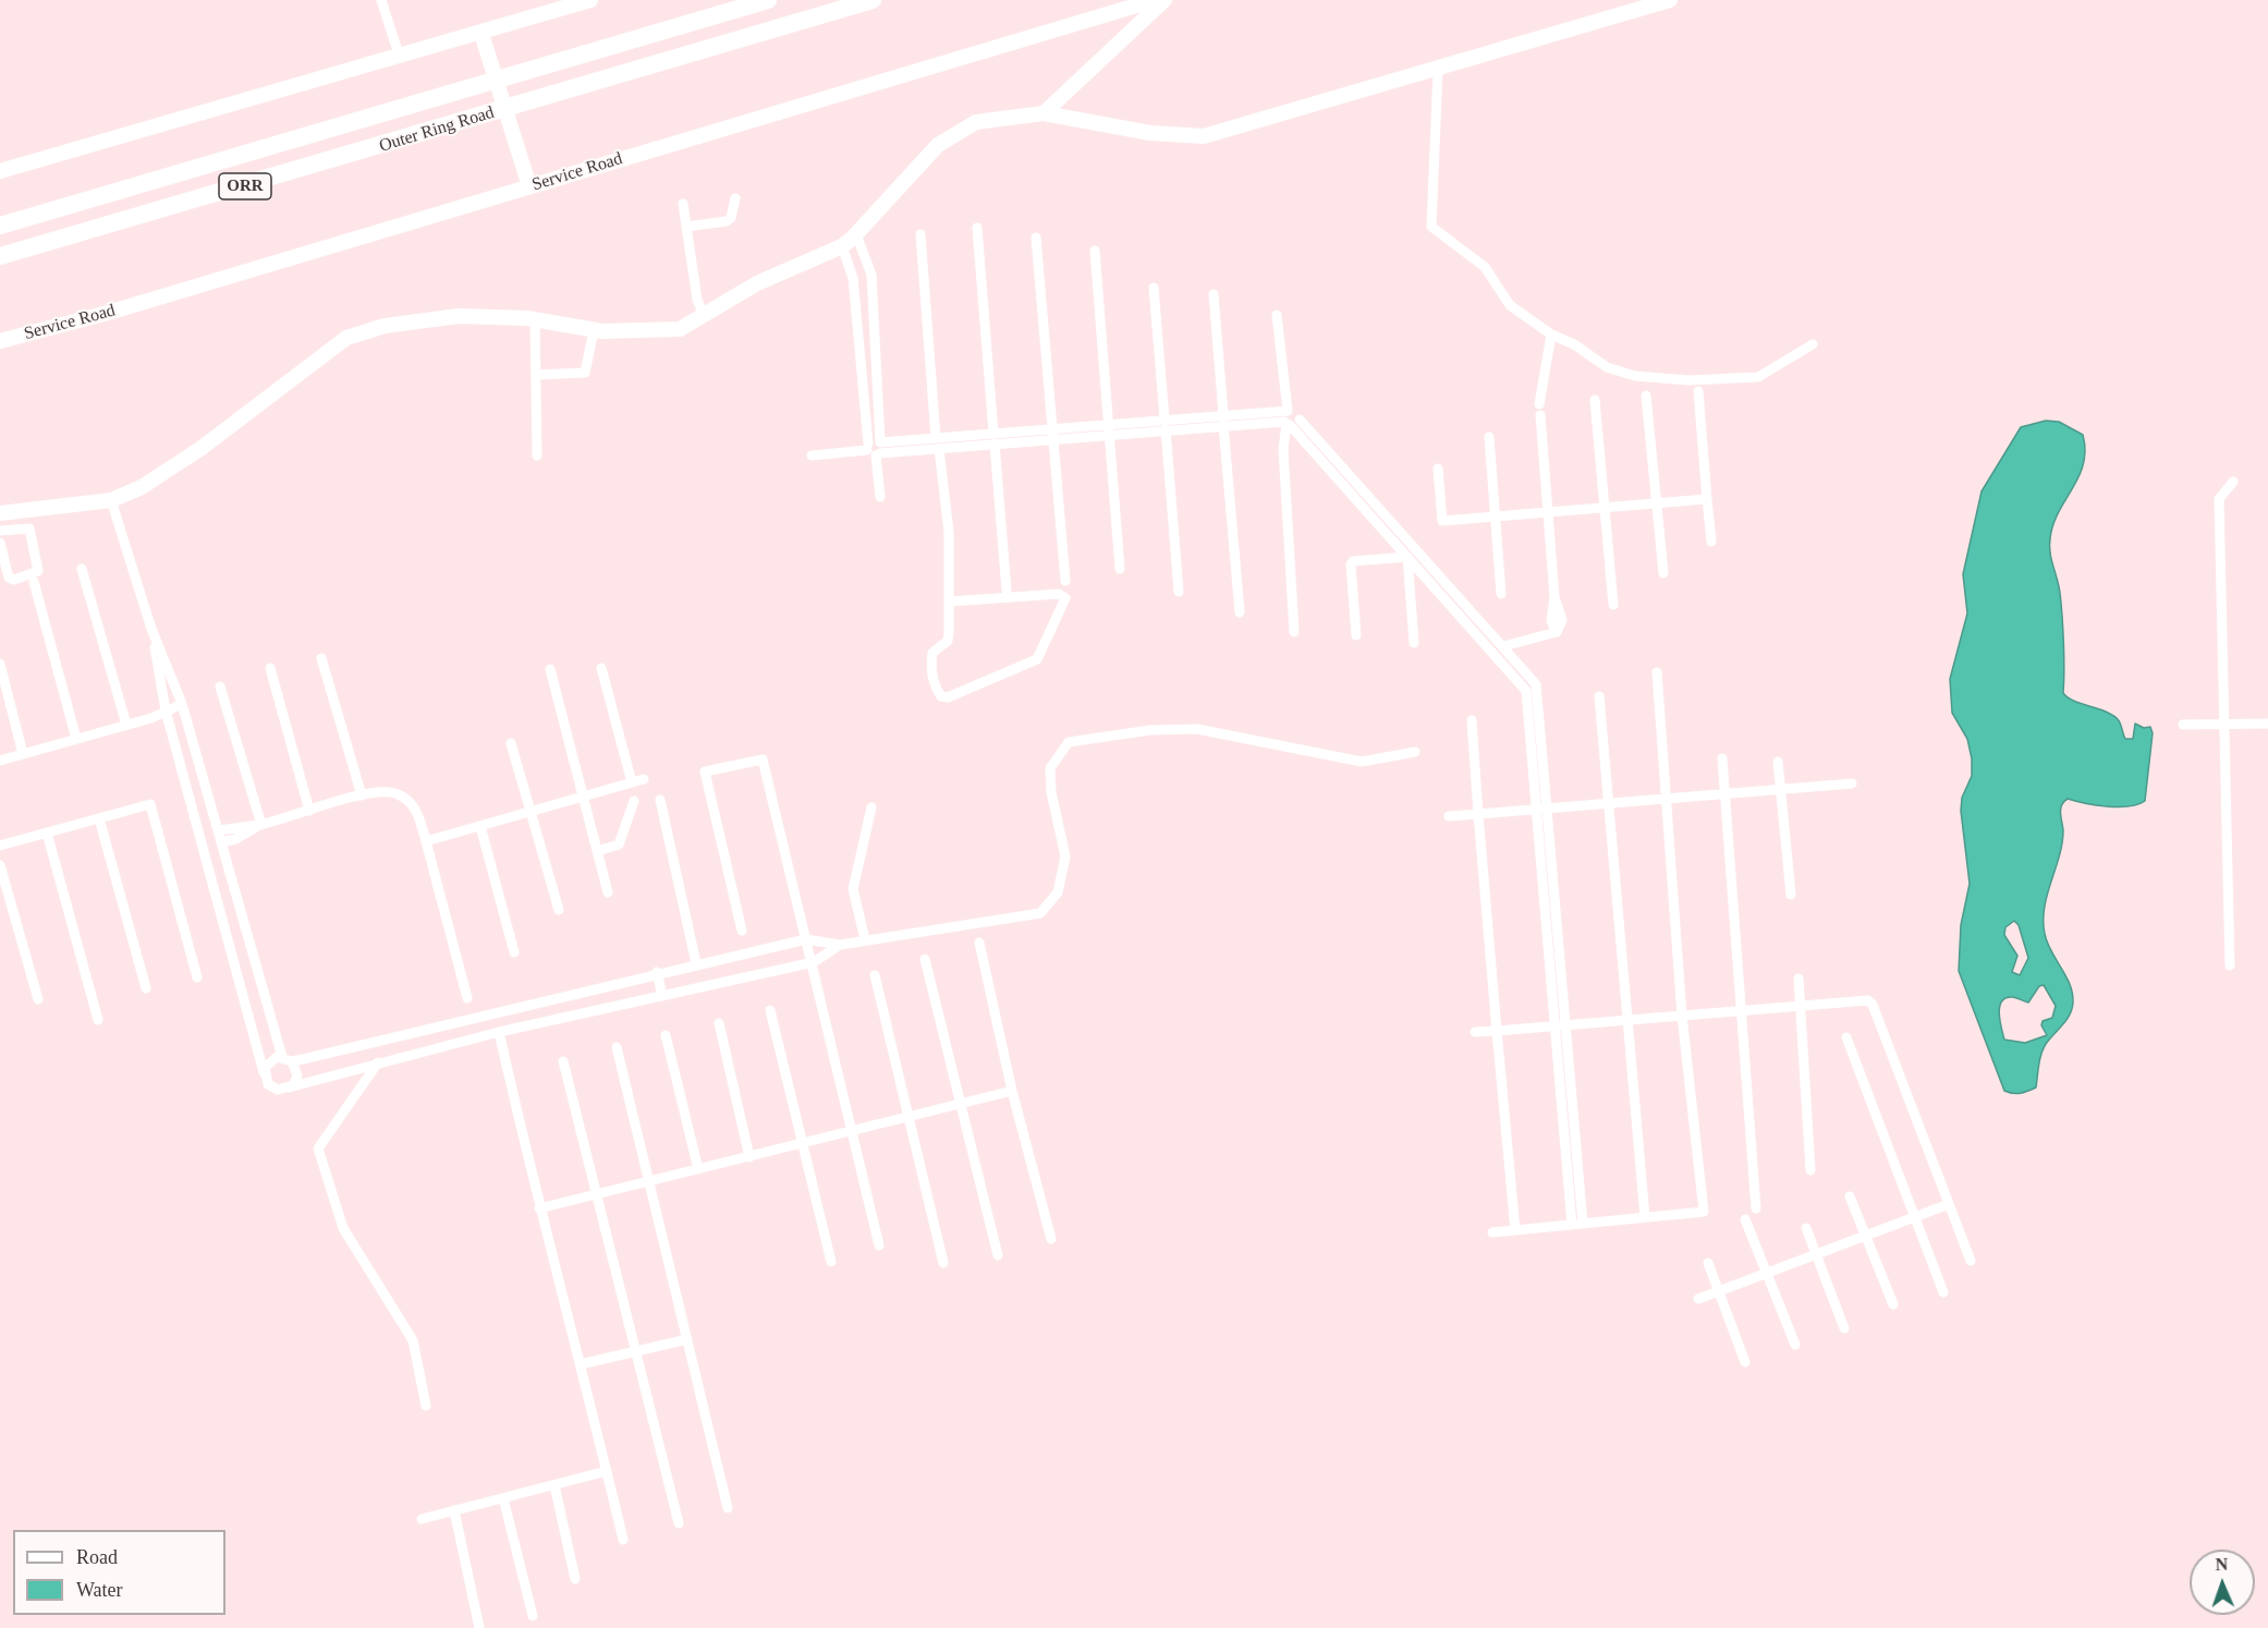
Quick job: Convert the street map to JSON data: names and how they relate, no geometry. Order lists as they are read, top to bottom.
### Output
{
  "streets": {
    "highway": ["Outer Ring Road", "ORR"],
    "street": ["Service Road"]
  },
  "legend": ["Road", "Water"],
  "north": "top"
}
